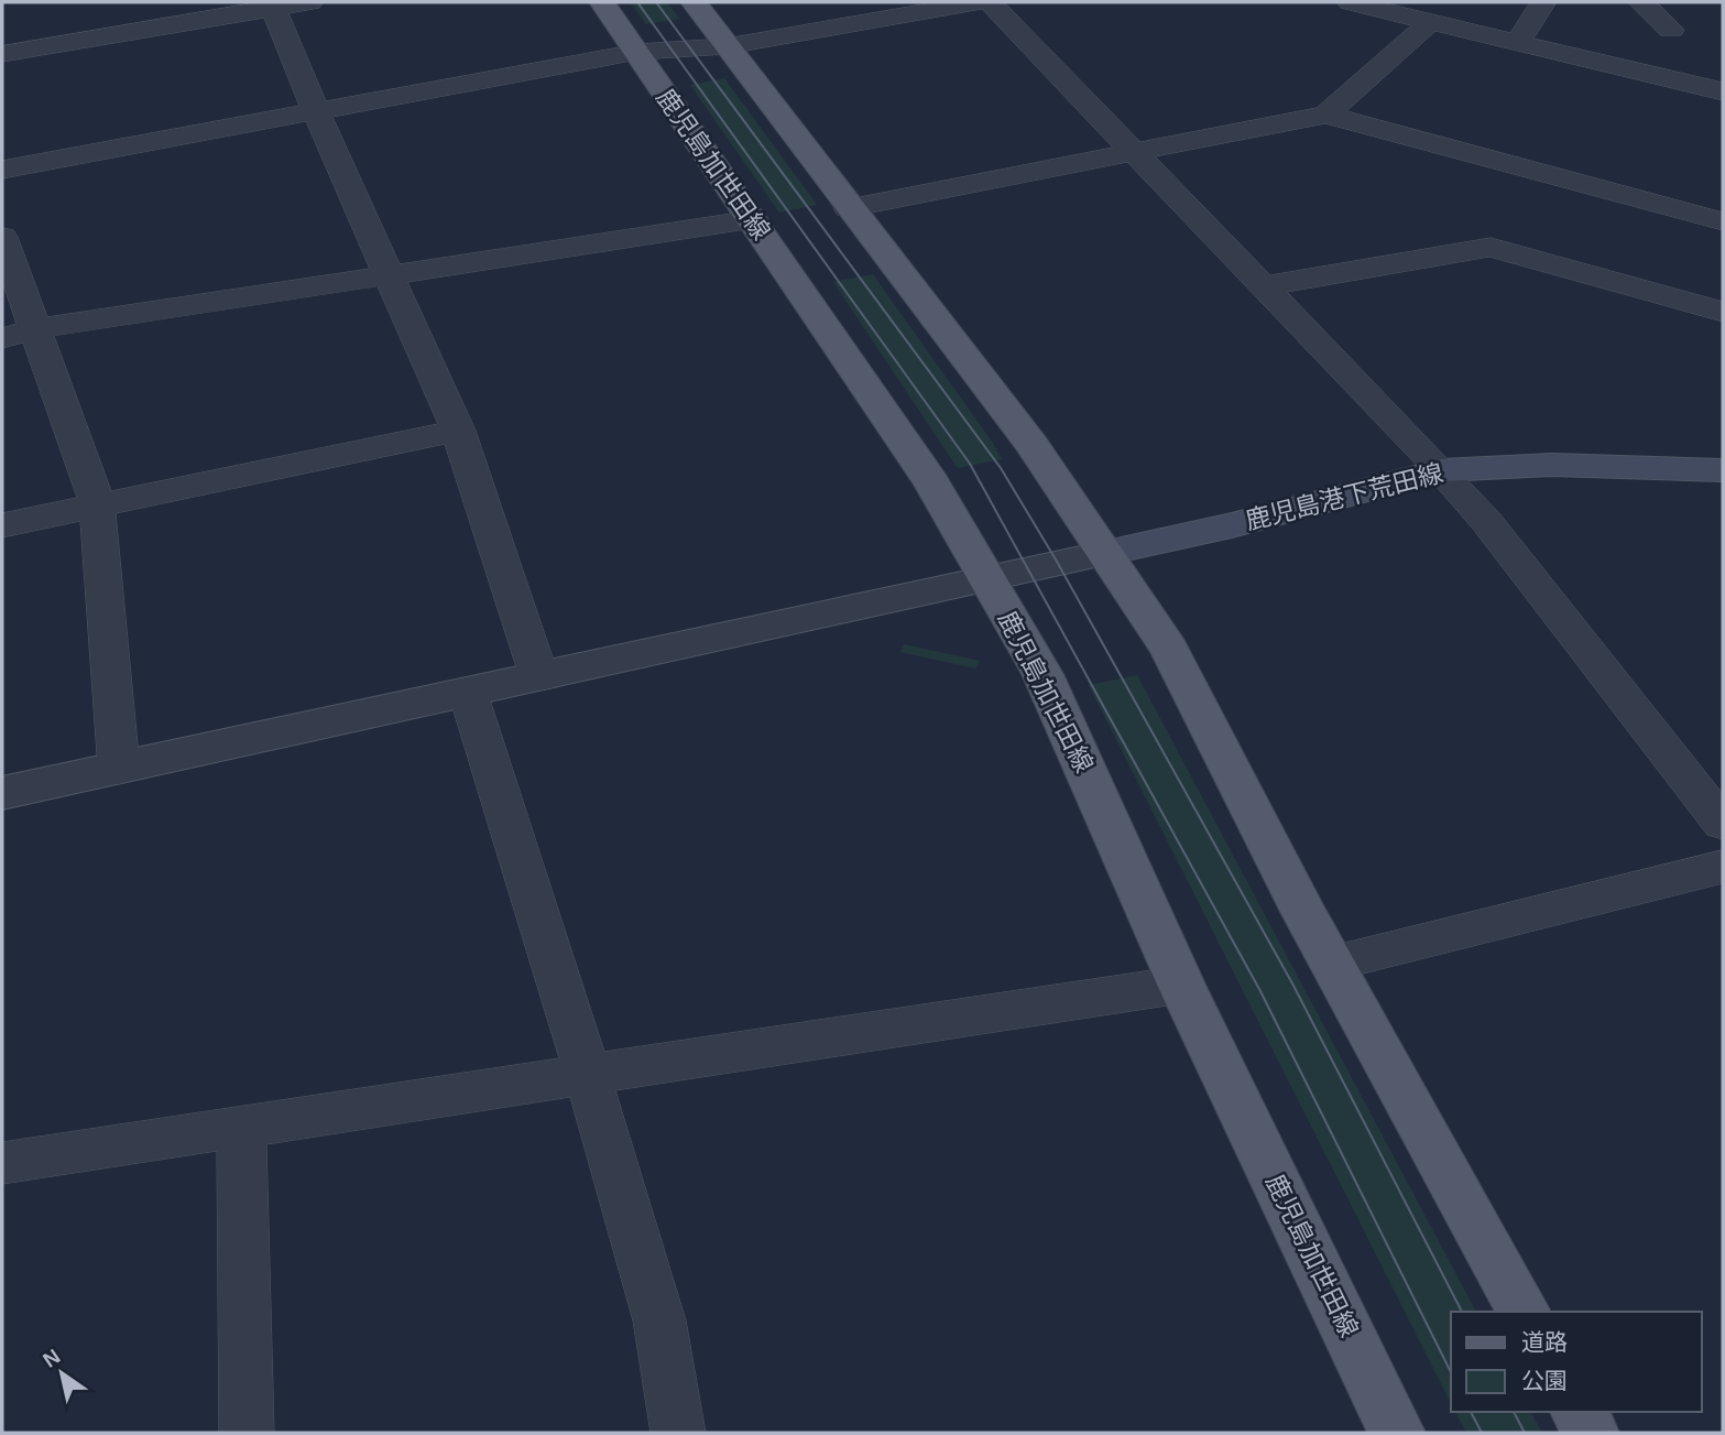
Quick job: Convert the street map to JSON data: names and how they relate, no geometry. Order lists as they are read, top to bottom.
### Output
{
  "streets": {
    "main road": ["鹿児島加世田線", "鹿児島港下荒田線"]
  },
  "legend": ["道路", "公園"],
  "north": "top left"
}
